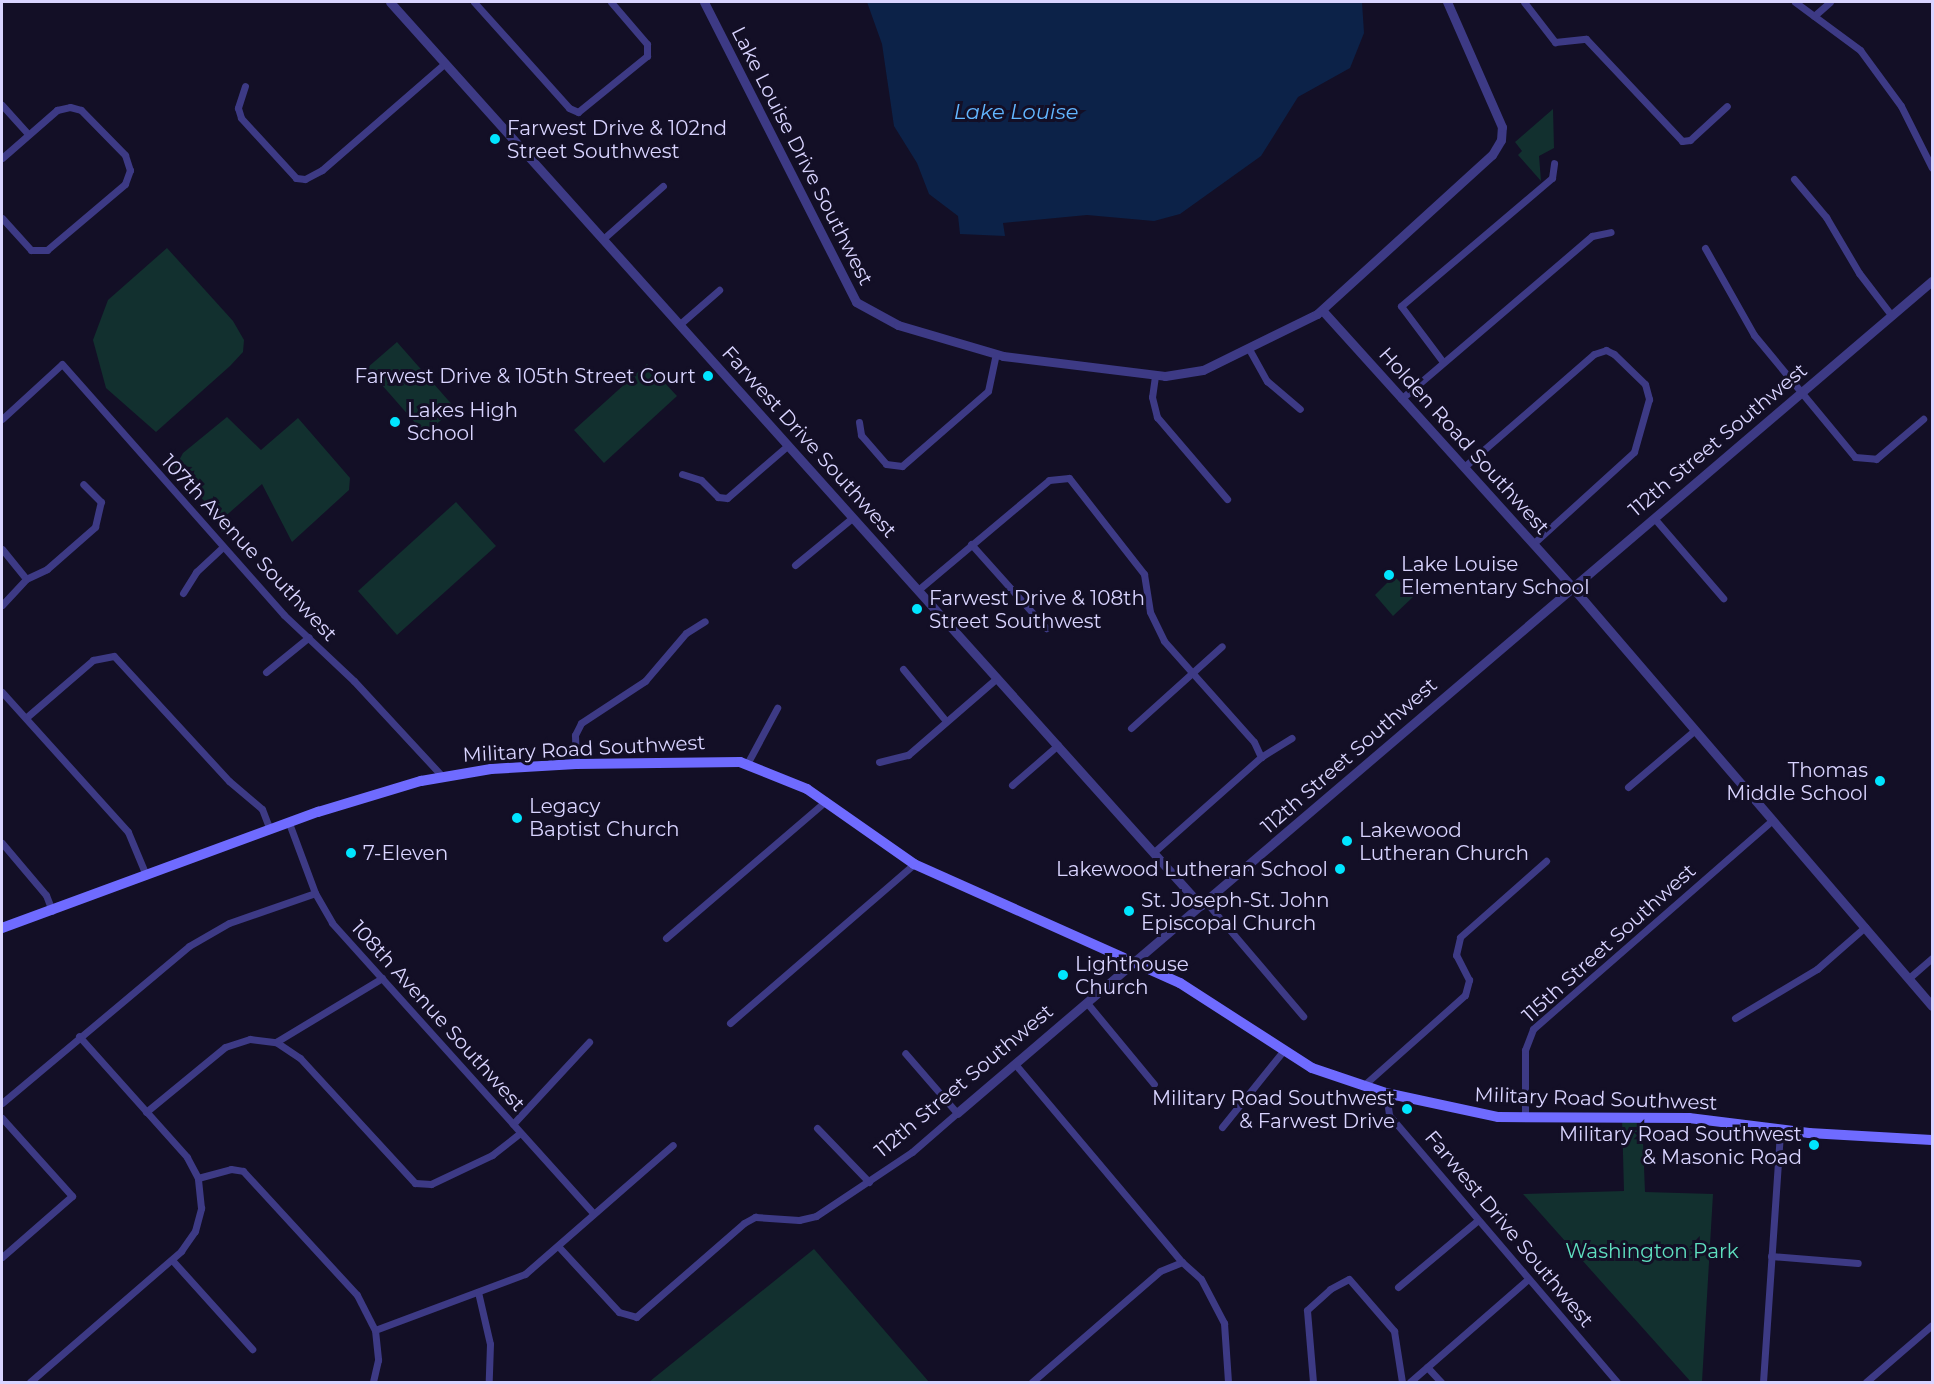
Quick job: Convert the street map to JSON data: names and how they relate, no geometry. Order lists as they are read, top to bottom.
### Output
{
  "streets": {
    "main road": ["Military Road Southwest"],
    "street": [
      "Lake Louise Drive Southwest",
      "112th Street Southwest",
      "Holden Road Southwest",
      "Farwest Drive Southwest",
      "107th Avenue Southwest",
      "115th Street Southwest",
      "108th Avenue Southwest"
    ]
  },
  "crossings": [
    ["Lake Louise Drive Southwest", "Holden Road Southwest"],
    ["112th Street Southwest", "Holden Road Southwest"],
    ["112th Street Southwest", "Farwest Drive Southwest"],
    ["112th Street Southwest", "Military Road Southwest"],
    ["Holden Road Southwest", "115th Street Southwest"],
    ["Farwest Drive Southwest", "Military Road Southwest"],
    ["107th Avenue Southwest", "Military Road Southwest"],
    ["Military Road Southwest", "115th Street Southwest"],
    ["Military Road Southwest", "108th Avenue Southwest"]
  ],
  "water": ["Lake Louise"],
  "parks": ["Washington Park"],
  "places": [
    "Farwest Drive & 102nd Street Southwest",
    "Farwest Drive & 105th Street Court",
    "Lakes High School",
    "Lake Louise Elementary School",
    "Farwest Drive & 108th Street Southwest",
    "Thomas Middle School",
    "Legacy Baptist Church",
    "Lakewood Lutheran Church",
    "7-Eleven",
    "Lakewood Lutheran School",
    "St. Joseph-St. John Episcopal Church",
    "Lighthouse Church",
    "Military Road Southwest & Farwest Drive",
    "Military Road Southwest & Masonic Road"
  ]
}
